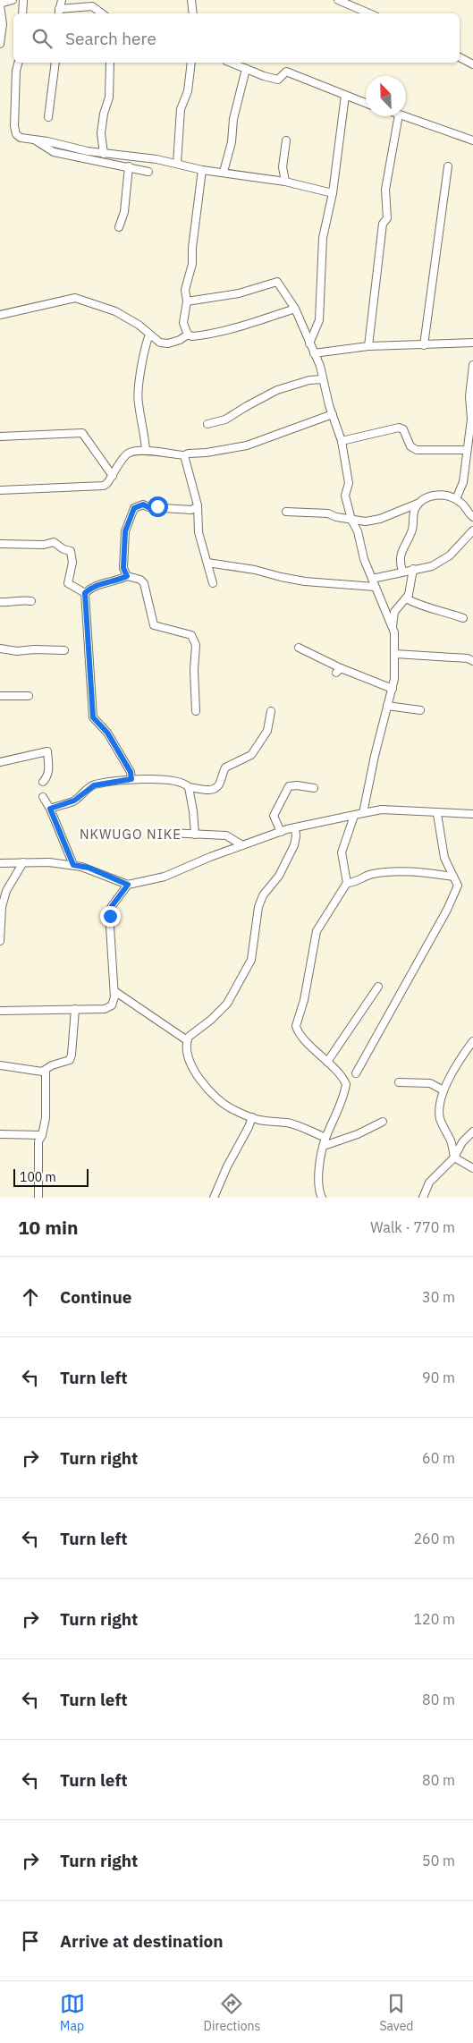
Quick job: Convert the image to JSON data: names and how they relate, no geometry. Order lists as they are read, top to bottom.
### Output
{
  "districts": ["NKWUGO NIKE"],
  "scale_bar": "100 m",
  "north": "top left",
  "page": {
    "search": "Search here",
    "scale": "100 m",
    "heading": ["10 min", "Walk · 770 m"],
    "list": [
      ["Continue", "30 m"],
      ["Turn left", "90 m"],
      ["Turn right", "60 m"],
      ["Turn left", "260 m"],
      ["Turn right", "120 m"],
      ["Turn left", "80 m"],
      ["Turn left", "80 m"],
      ["Turn right", "50 m"],
      "Arrive at destination"
    ],
    "nav": ["Map", "Directions", "Saved"]
  }
}
